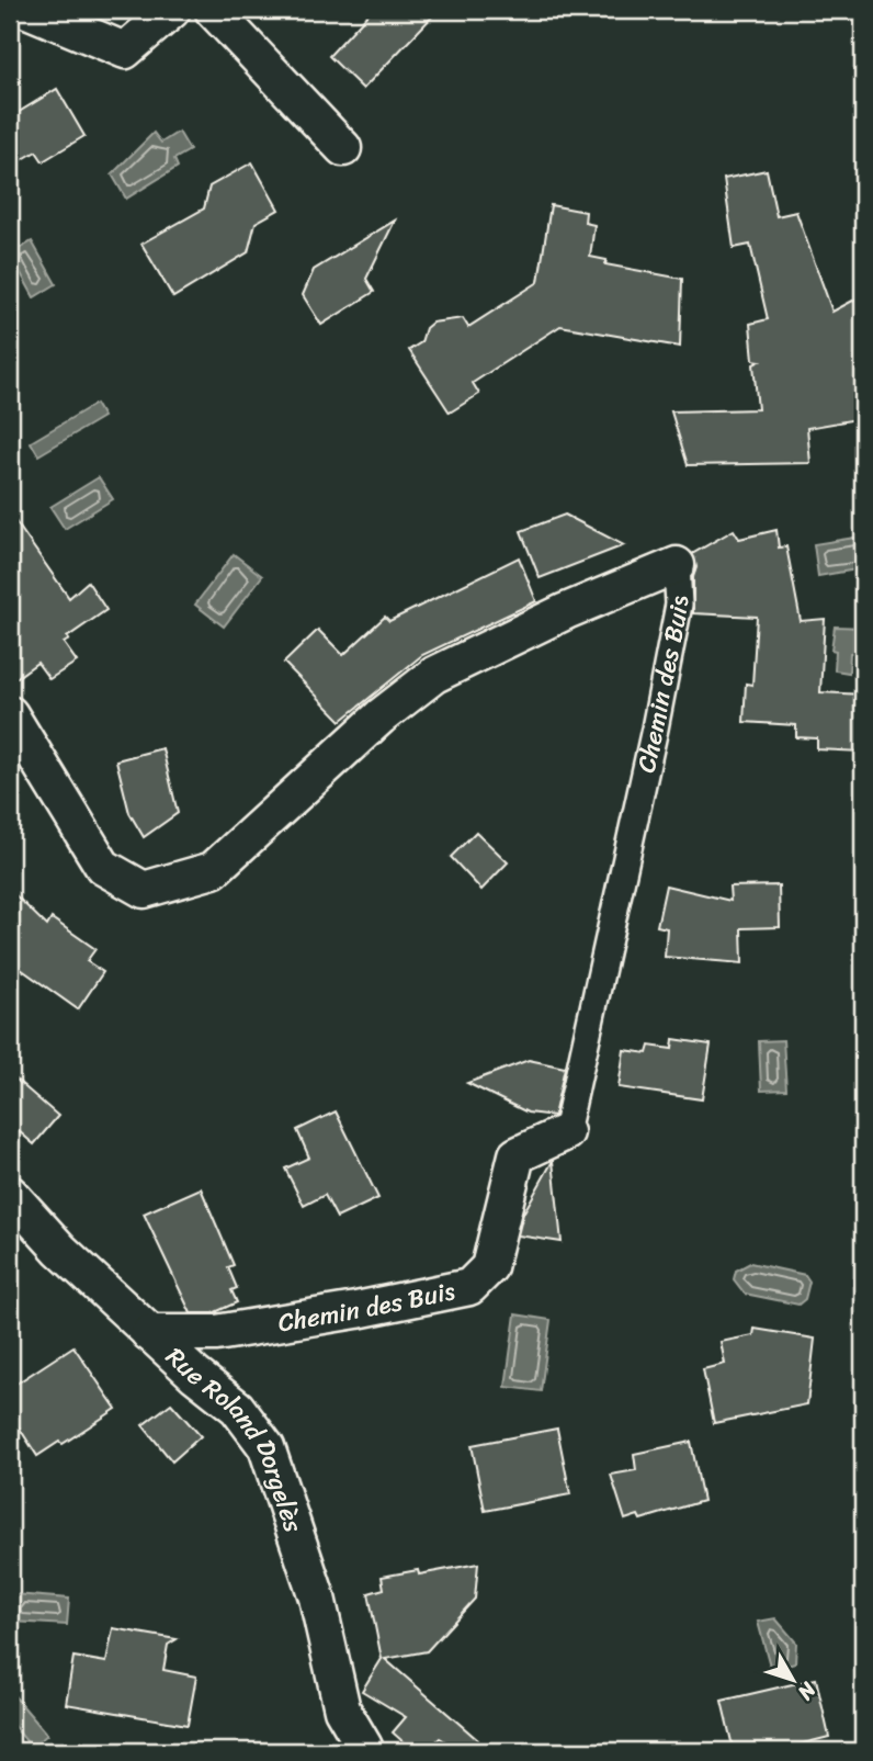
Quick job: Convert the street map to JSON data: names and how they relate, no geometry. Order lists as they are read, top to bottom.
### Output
{
  "streets": {
    "street": ["Chemin des Buis", "Rue Roland Dorgelès"]
  },
  "crossings": [
    ["Chemin des Buis", "Rue Roland Dorgelès"]
  ],
  "north": "bottom right"
}
